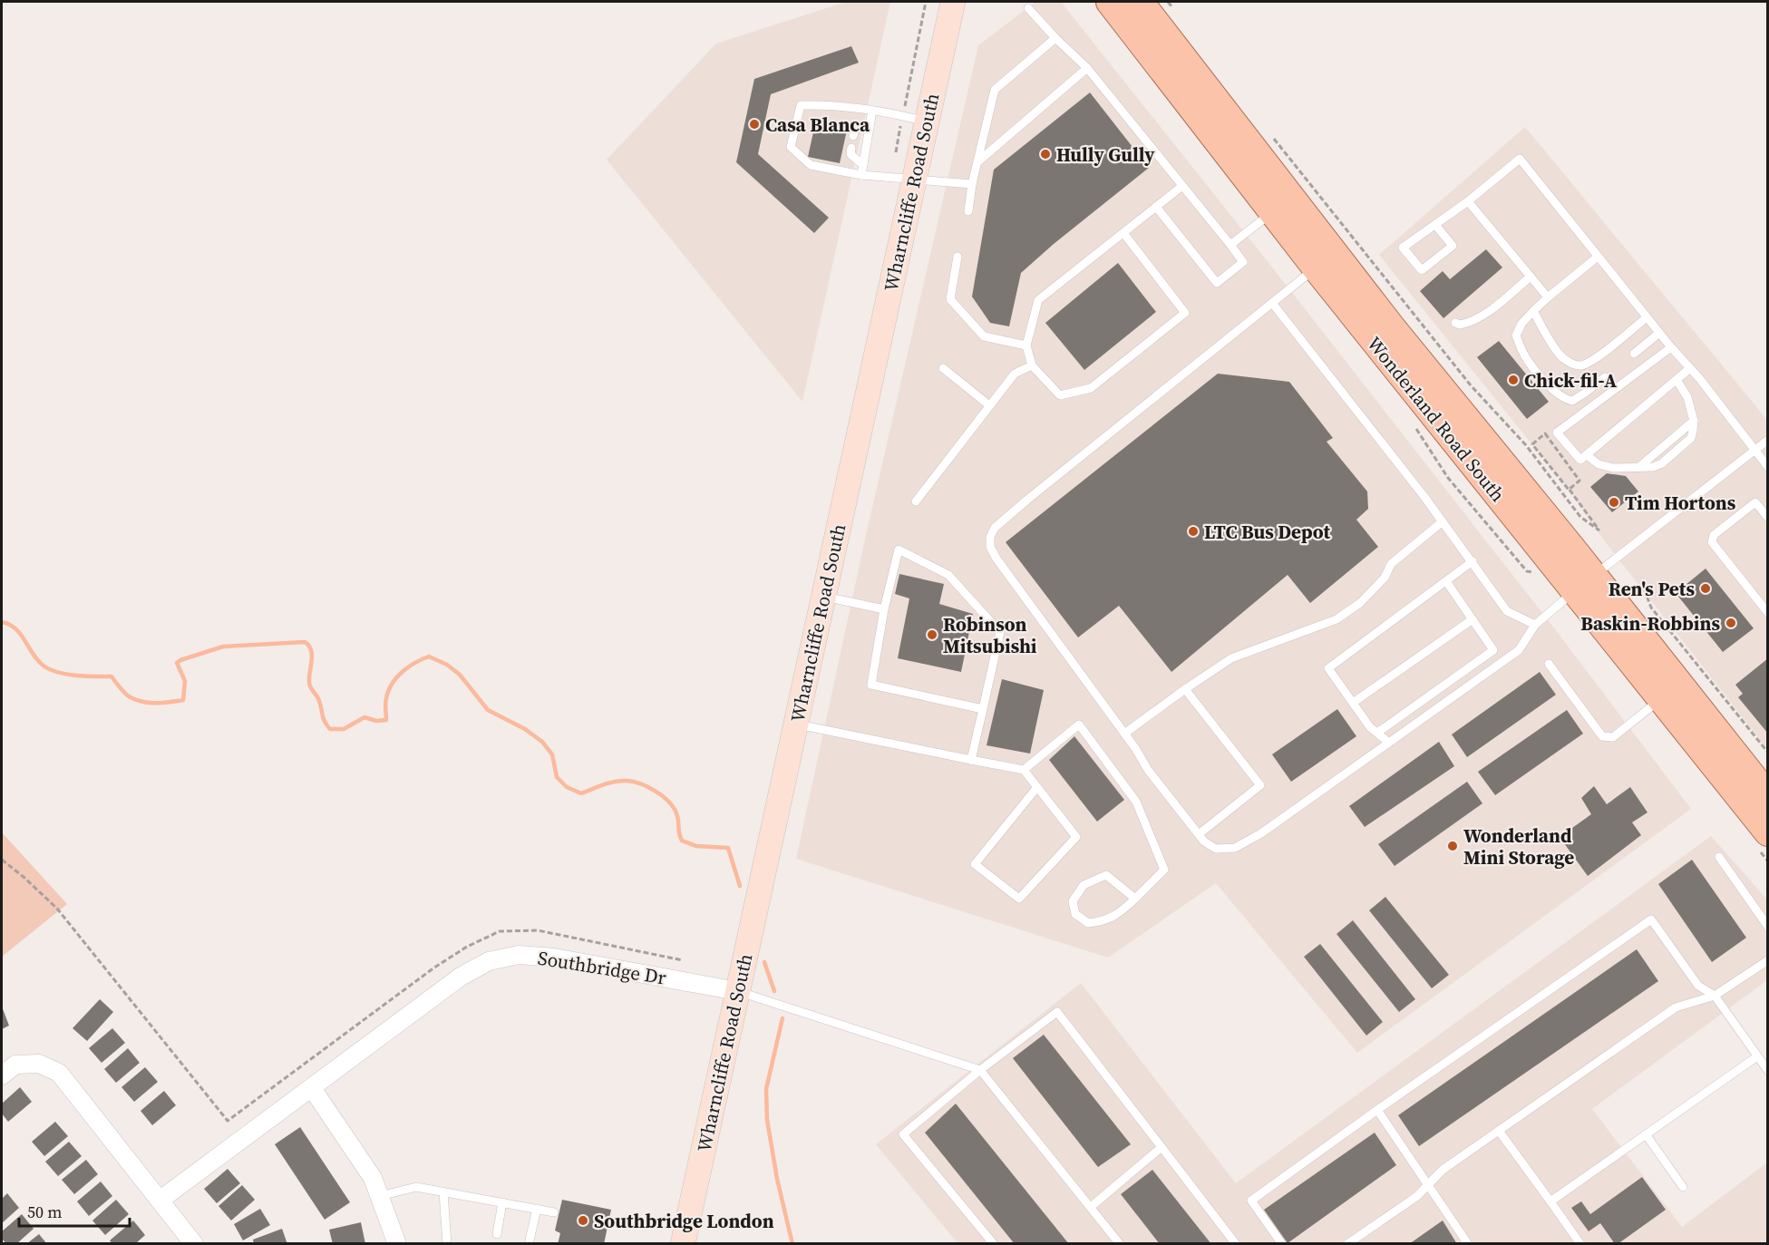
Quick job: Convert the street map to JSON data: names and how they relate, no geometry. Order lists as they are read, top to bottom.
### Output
{
  "streets": {
    "main road": ["Wharncliffe Road South", "Wonderland Road South"],
    "street": ["Southbridge Dr"]
  },
  "crossings": [
    ["Wharncliffe Road South", "Southbridge Dr"]
  ],
  "places": [
    "Casa Blanca",
    "Hully Gully",
    "Chick-fil-A",
    "Tim Hortons",
    "LTC Bus Depot",
    "Ren's Pets",
    "Baskin-Robbins",
    "Robinson Mitsubishi",
    "Wonderland Mini Storage",
    "Southbridge London"
  ],
  "scale_bar": "50 m"
}
